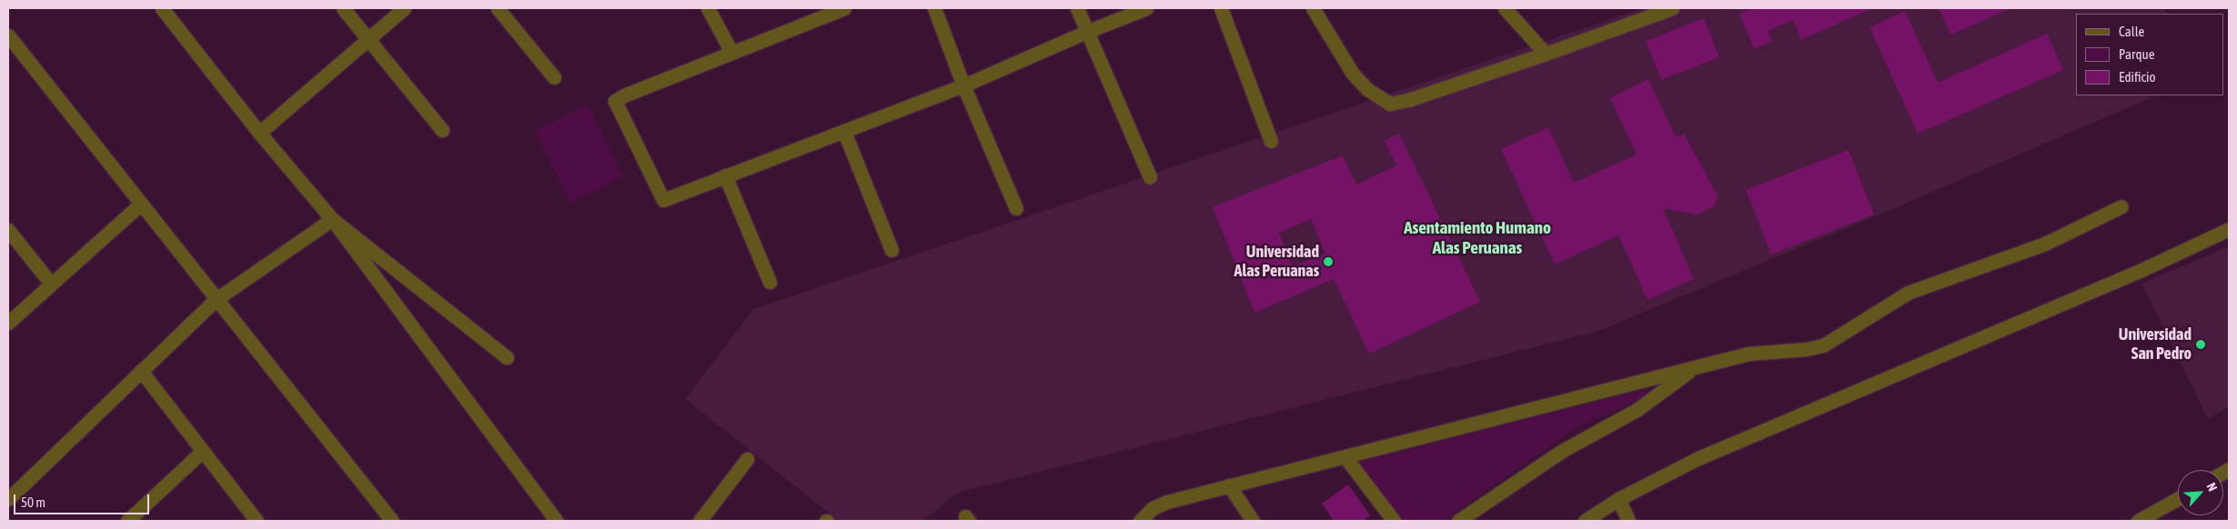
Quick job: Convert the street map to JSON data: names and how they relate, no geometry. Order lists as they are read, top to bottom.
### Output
{
  "districts": ["Asentamiento Humano Alas Peruanas"],
  "places": ["Universidad Alas Peruanas", "Universidad San Pedro"],
  "legend": ["Calle", "Parque", "Edificio"],
  "scale_bar": "50 m",
  "north": "top right"
}
